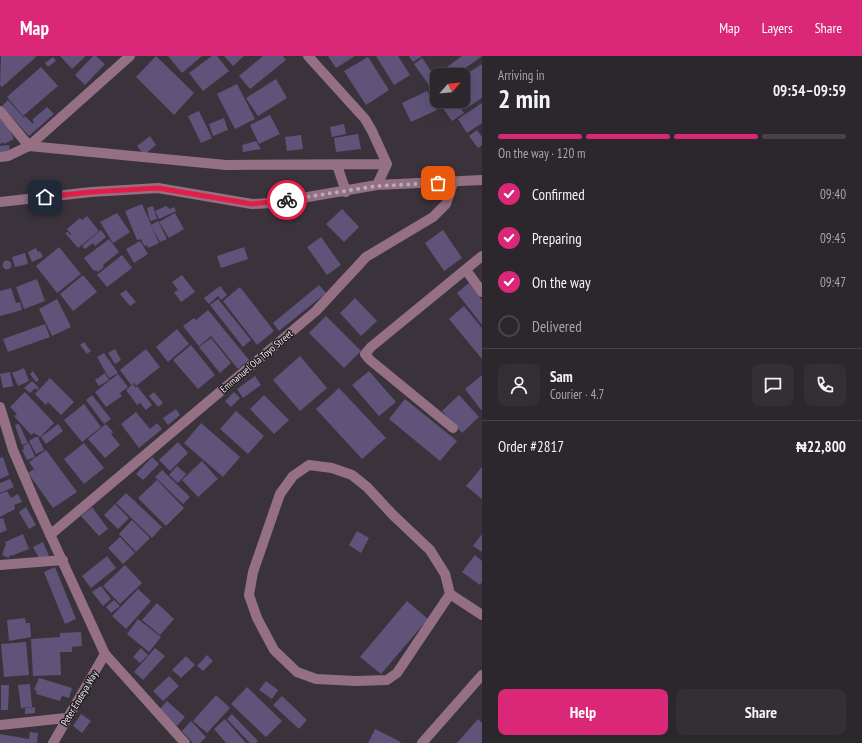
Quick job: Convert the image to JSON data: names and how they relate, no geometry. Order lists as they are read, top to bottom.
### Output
{
  "streets": {
    "street": ["Emmanuel Ola Toyo Street", "Peter Eruteya Way"]
  },
  "north": "top right",
  "page": {
    "header": "Map",
    "nav": ["Map", "Layers", "Share"],
    "heading": ["2 min", "Arriving in", "09:54–09:59"],
    "panel": [
      "Sam",
      "Courier · 4.7",
      "Order #2817",
      "₦22,800"
    ],
    "bar": "On the way · 120 m",
    "list": [
      ["Confirmed", "09:40"],
      ["Preparing", "09:45"],
      ["On the way", "09:47"],
      "Delivered"
    ],
    "buttons": ["Help", "Share"]
  }
}
